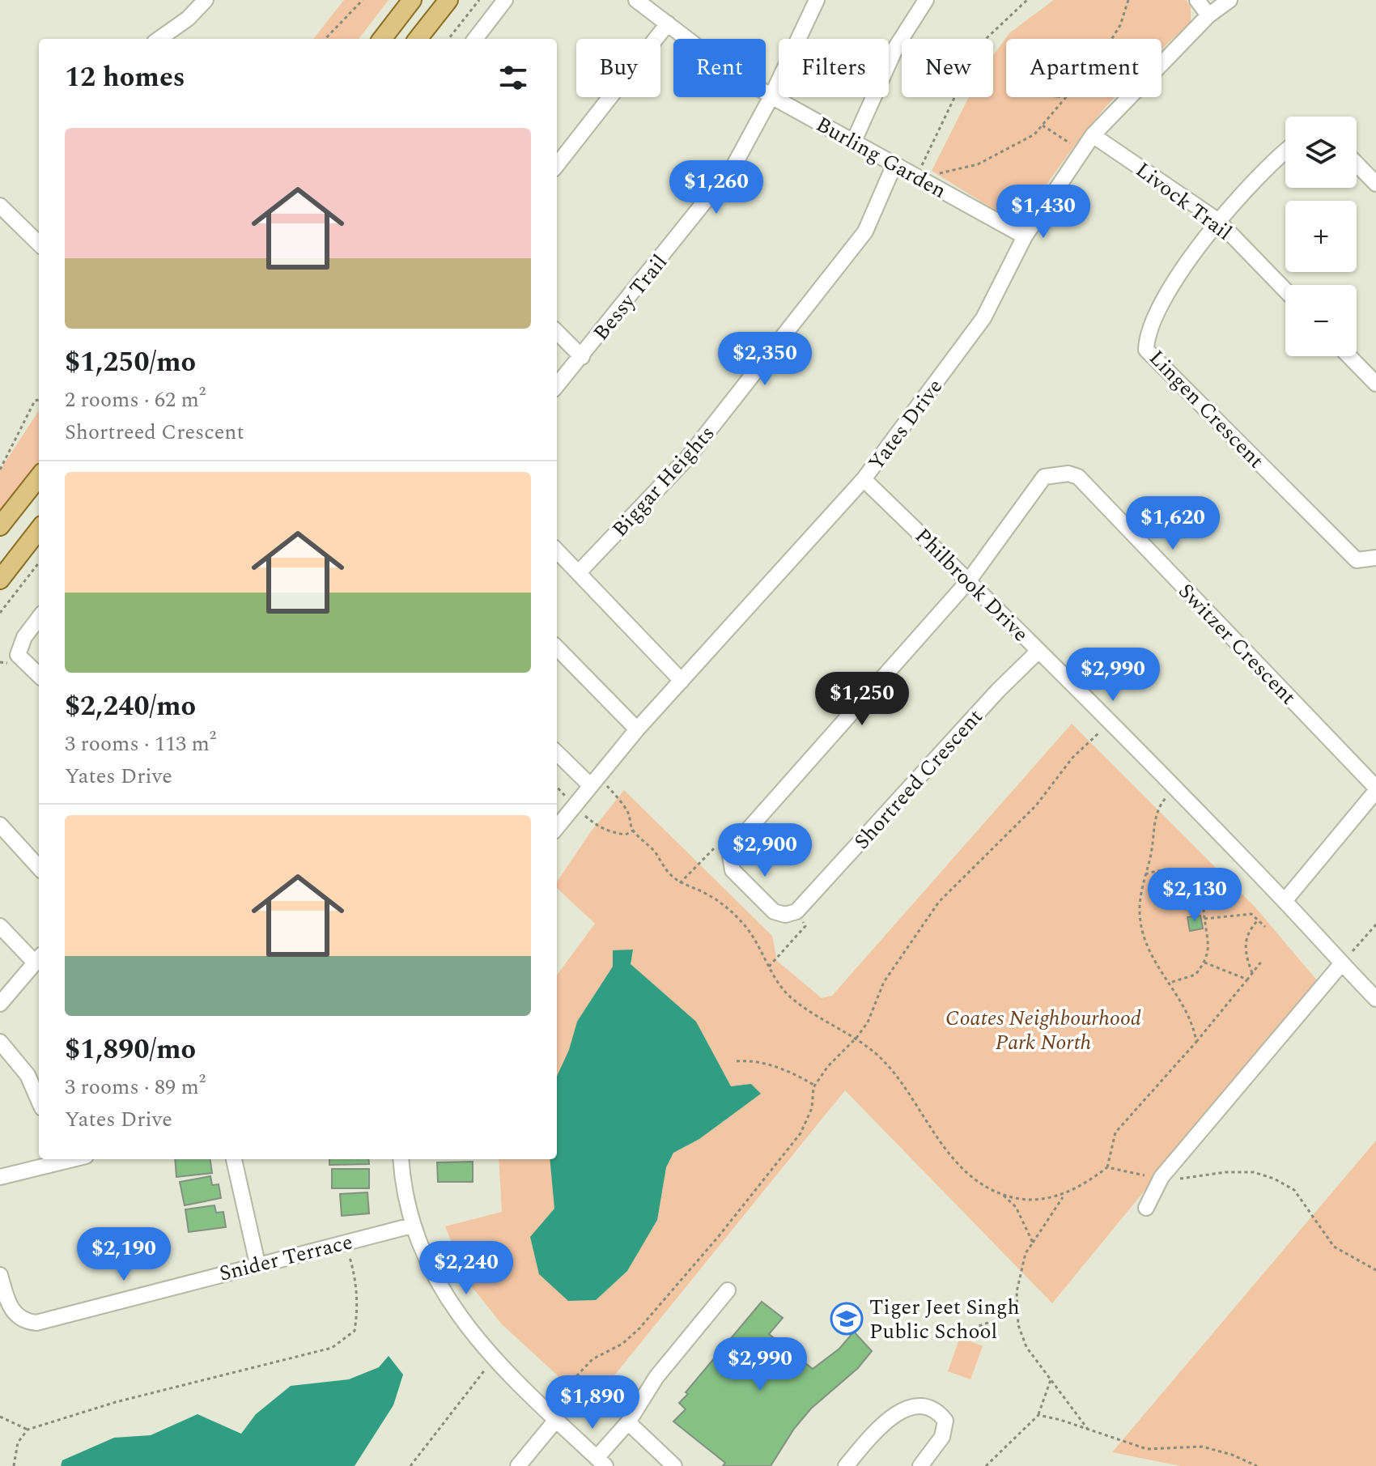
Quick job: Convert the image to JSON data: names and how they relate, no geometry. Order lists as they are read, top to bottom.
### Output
{
  "streets": {
    "street": [
      "Burling Garden",
      "Livock Trail",
      "Bessy Trail",
      "Lingen Crescent",
      "Yates Drive",
      "Biggar Heights",
      "Philbrook Drive",
      "Switzer Crescent",
      "Shortreed Crescent",
      "Snider Terrace"
    ]
  },
  "crossings": [
    ["Burling Garden", "Bessy Trail"],
    ["Burling Garden", "Yates Drive"],
    ["Burling Garden", "Biggar Heights"],
    ["Livock Trail", "Lingen Crescent"],
    ["Livock Trail", "Yates Drive"],
    ["Yates Drive", "Philbrook Drive"],
    ["Philbrook Drive", "Switzer Crescent"],
    ["Philbrook Drive", "Shortreed Crescent"]
  ],
  "parks": ["Coates Neighbourhood Park North"],
  "places": {
    "school or university": ["Tiger Jeet Singh Public School"]
  },
  "page": {
    "chip": [
      "Buy",
      "Rent",
      "Filters",
      "New",
      "Apartment"
    ],
    "heading": "12 homes",
    "map_buttons": ["+", "−"],
    "list": [
      {
        "name": "$1,250/mo",
        "note": "2 rooms · 62 m² · Shortreed Crescent"
      },
      {
        "name": "$2,240/mo",
        "note": "3 rooms · 113 m² · Yates Drive"
      },
      {
        "name": "$1,890/mo",
        "note": "3 rooms · 89 m² · Yates Drive"
      }
    ],
    "price": [
      "$1,260",
      "$1,430",
      "$2,350",
      "$1,620",
      "$2,990",
      "$1,250",
      "$2,900",
      "$2,130",
      "$2,190",
      "$2,240",
      "$2,990",
      "$1,890"
    ]
  }
}
